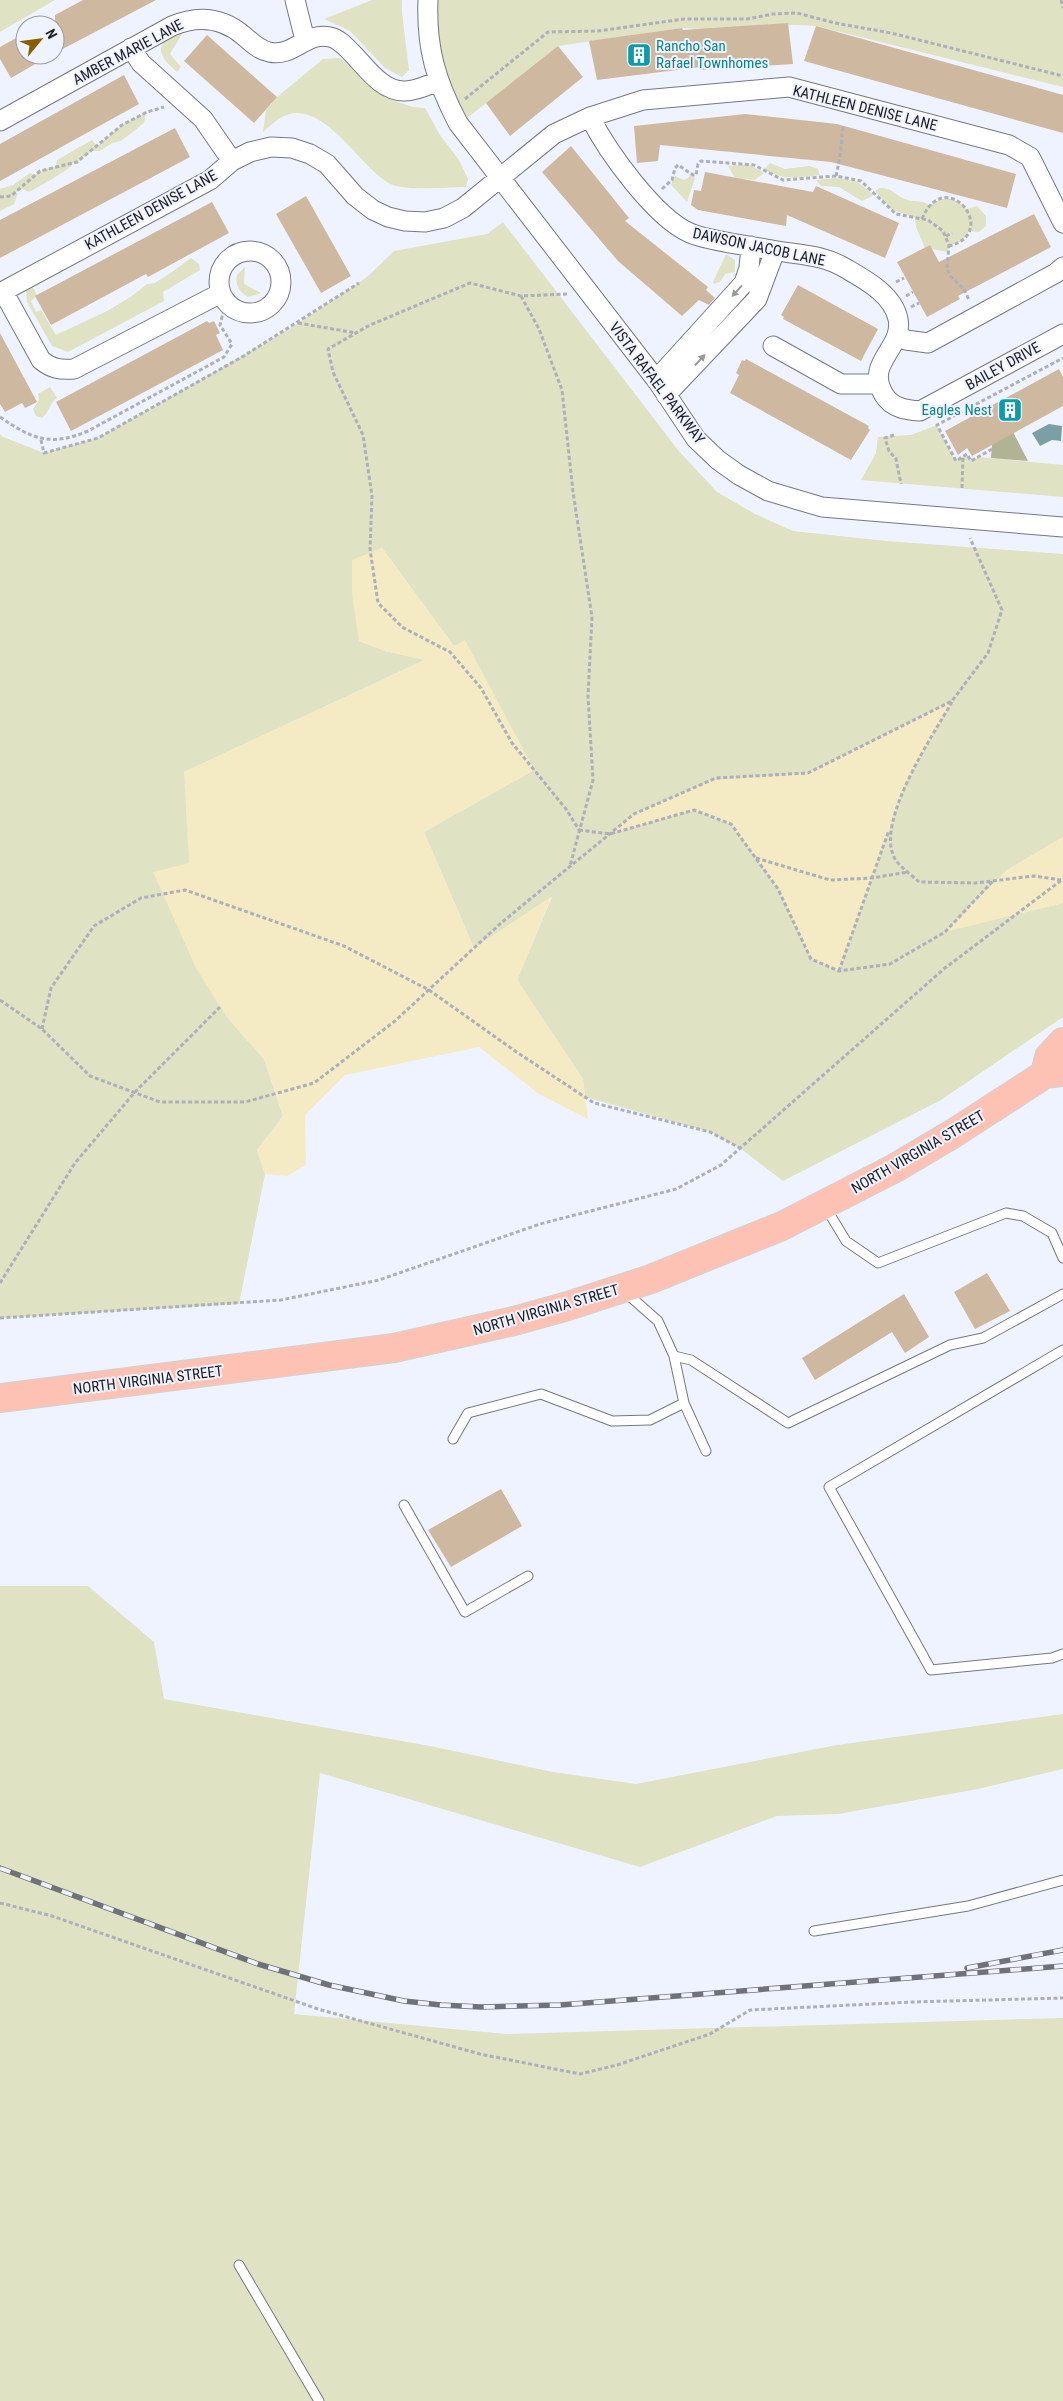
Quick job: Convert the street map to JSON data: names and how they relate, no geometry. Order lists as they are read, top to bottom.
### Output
{
  "streets": {
    "main road": ["NORTH VIRGINIA STREET"],
    "street": [
      "AMBER MARIE LANE",
      "KATHLEEN DENISE LANE",
      "DAWSON JACOB LANE",
      "BAILEY DRIVE",
      "VISTA RAFAEL PARKWAY"
    ]
  },
  "crossings": [
    ["AMBER MARIE LANE", "VISTA RAFAEL PARKWAY"],
    ["KATHLEEN DENISE LANE", "DAWSON JACOB LANE"],
    ["KATHLEEN DENISE LANE", "VISTA RAFAEL PARKWAY"]
  ],
  "places": {
    "building": ["Rancho San Rafael Townhomes", "Eagles Nest"]
  },
  "north": "top right"
}
